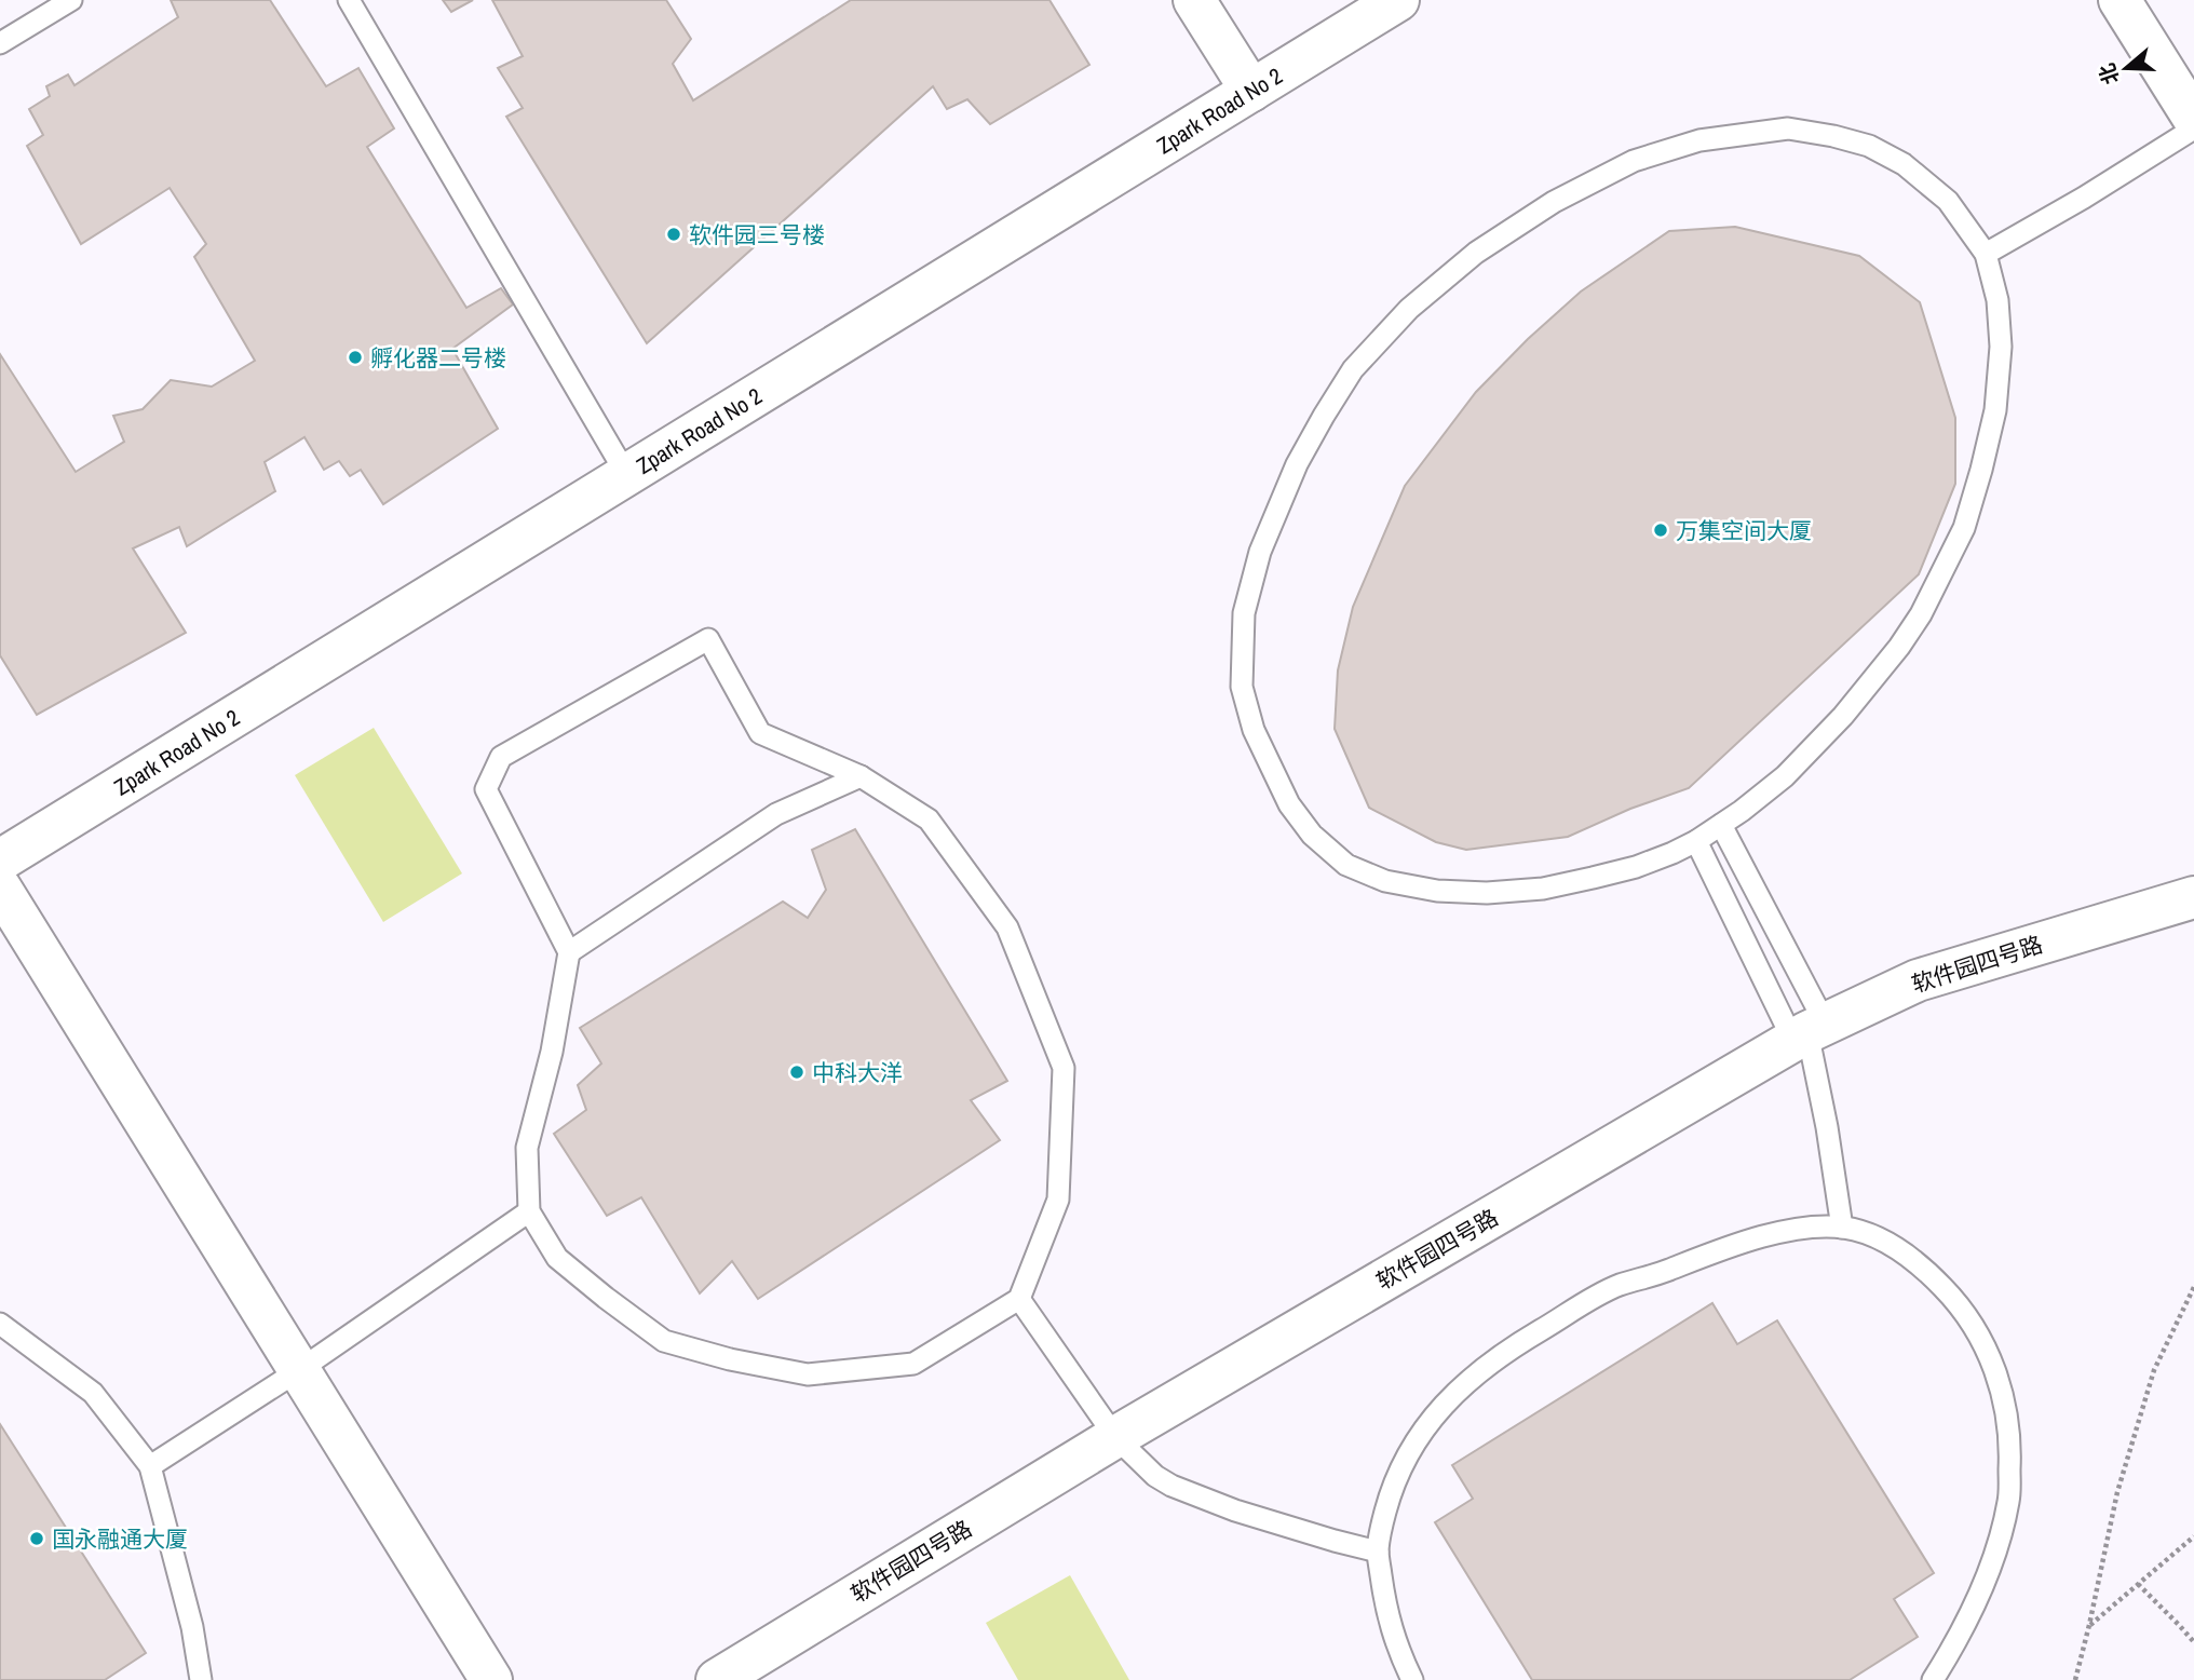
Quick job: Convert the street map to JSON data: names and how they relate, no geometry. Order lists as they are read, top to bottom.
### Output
{
  "streets": {
    "street": ["Zpark Road No 2", "软件园四号路"]
  },
  "places": [
    "软件园三号楼",
    "孵化器二号楼",
    "万集空间大厦",
    "中科大洋",
    "国永融通大厦"
  ],
  "north": "left"
}
